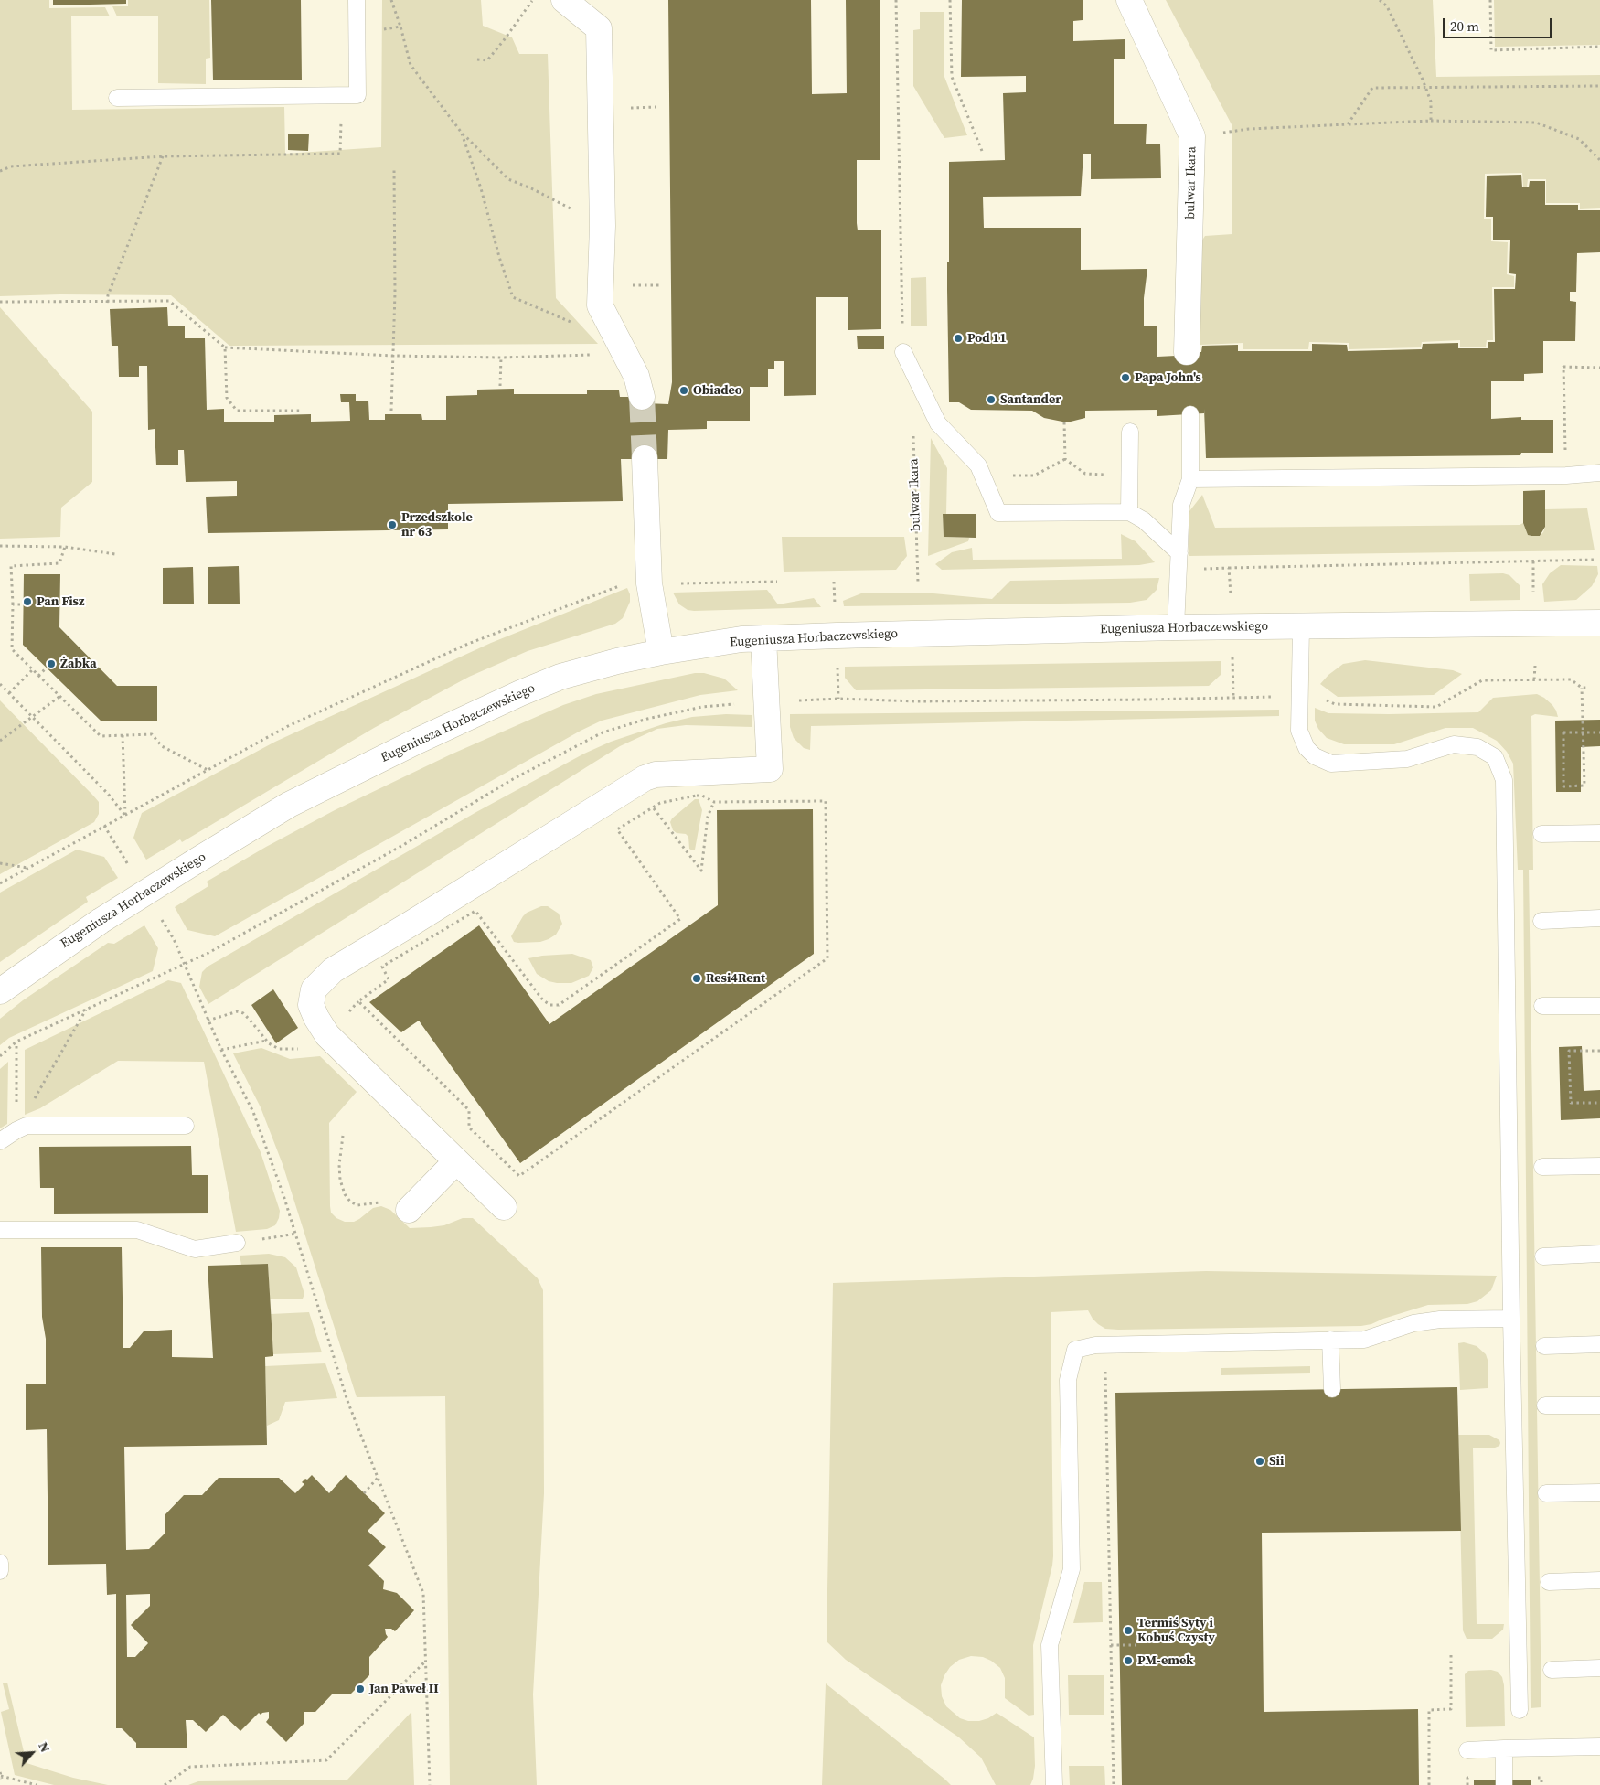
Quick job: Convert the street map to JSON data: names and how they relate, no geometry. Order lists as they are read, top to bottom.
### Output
{
  "streets": {
    "street": ["bulwar Ikara", "Eugeniusza Horbaczewskiego"]
  },
  "places": [
    "Pod 11",
    "Papa John's",
    "Obiadeo",
    "Santander",
    "Przedszkole nr 63",
    "Pan Fisz",
    "Żabka",
    "Resi4Rent",
    "Sii",
    "Termiś Syty i Kobuś Czysty",
    "PM-emek",
    "Jan Paweł II"
  ],
  "scale_bar": "20 m",
  "north": "top right"
}
